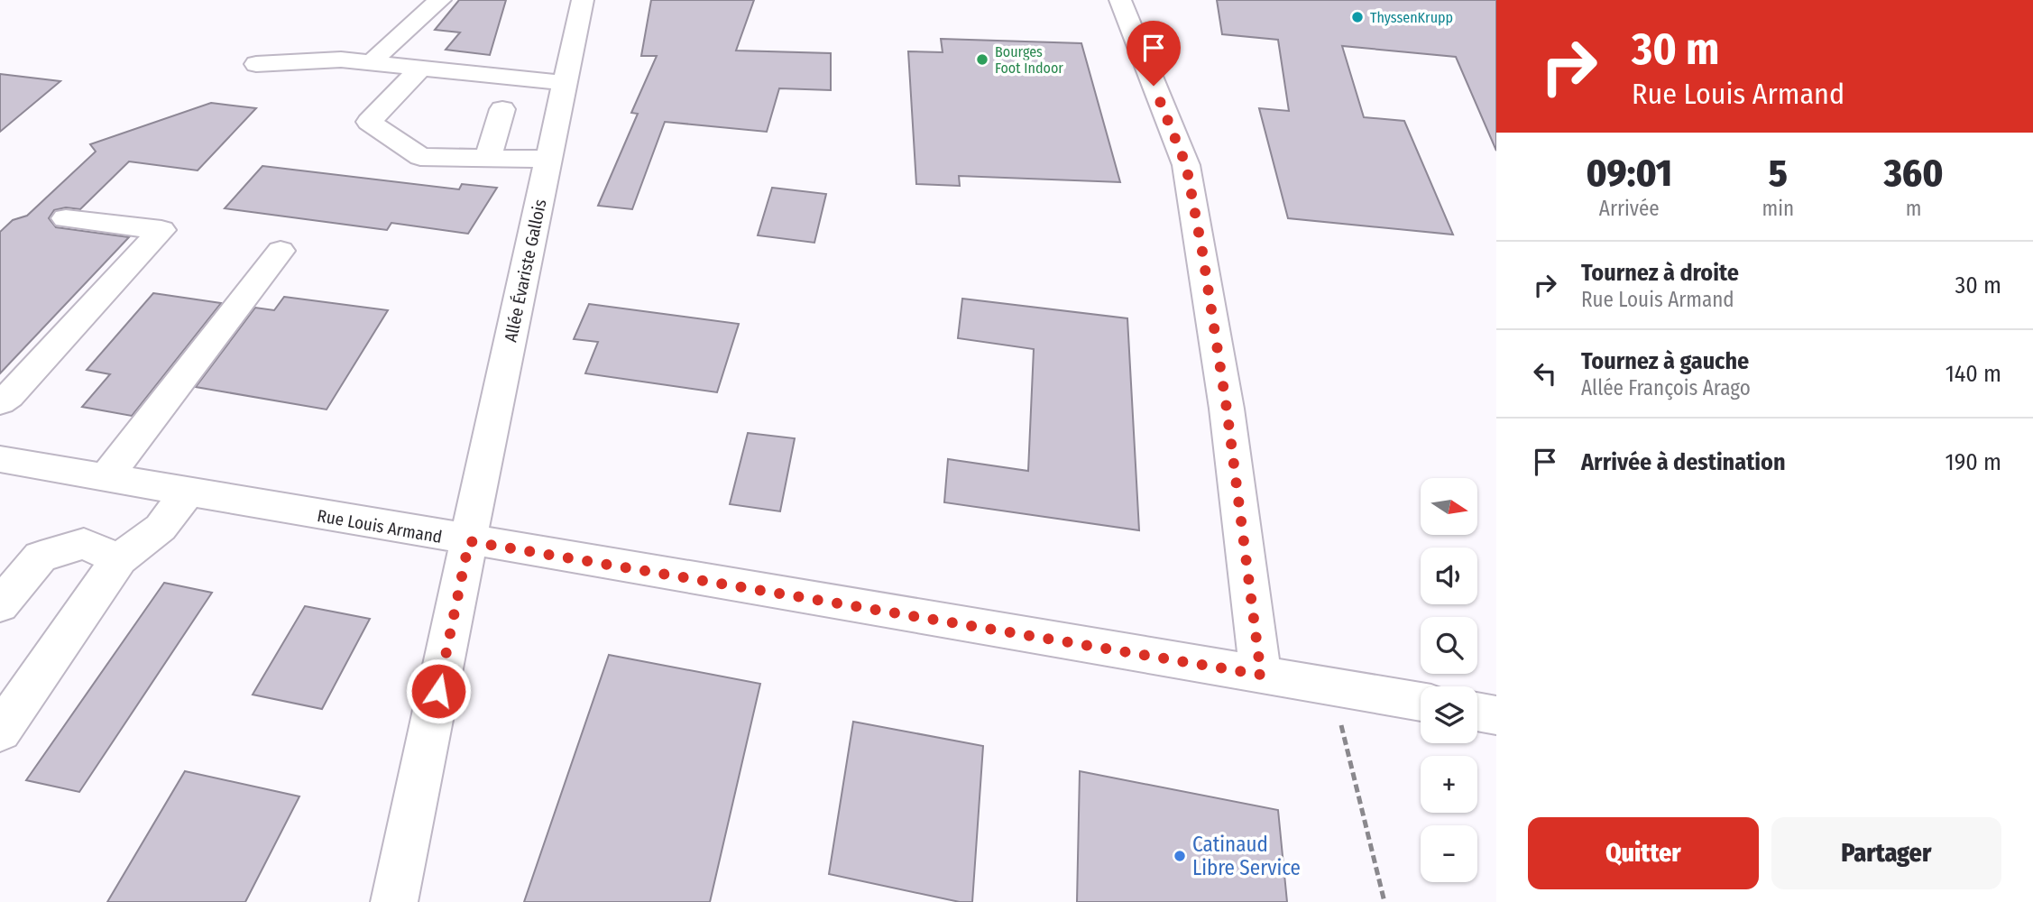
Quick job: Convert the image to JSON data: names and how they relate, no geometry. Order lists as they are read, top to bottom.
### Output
{
  "streets": {
    "street": ["Allée Évariste Gallois", "Rue Louis Armand"]
  },
  "crossings": [
    ["Allée Évariste Gallois", "Rue Louis Armand"]
  ],
  "places": ["ThyssenKrupp", "Bourges Foot Indoor", "Catinaud Libre Service"],
  "north": "right",
  "page": {
    "turn": ["30 m", "Rue Louis Armand"],
    "eta": [
      "09:01",
      "Arrivée",
      "5",
      "min",
      "360",
      "m"
    ],
    "list": [
      {
        "name": "Tournez à droite",
        "note": "Rue Louis Armand",
        "value": "30 m"
      },
      {
        "name": "Tournez à gauche",
        "note": "Allée François Arago",
        "value": "140 m"
      },
      {
        "name": "Arrivée à destination",
        "value": "190 m"
      }
    ],
    "map_buttons": ["+", "−"],
    "buttons": ["Quitter", "Partager"]
  }
}
